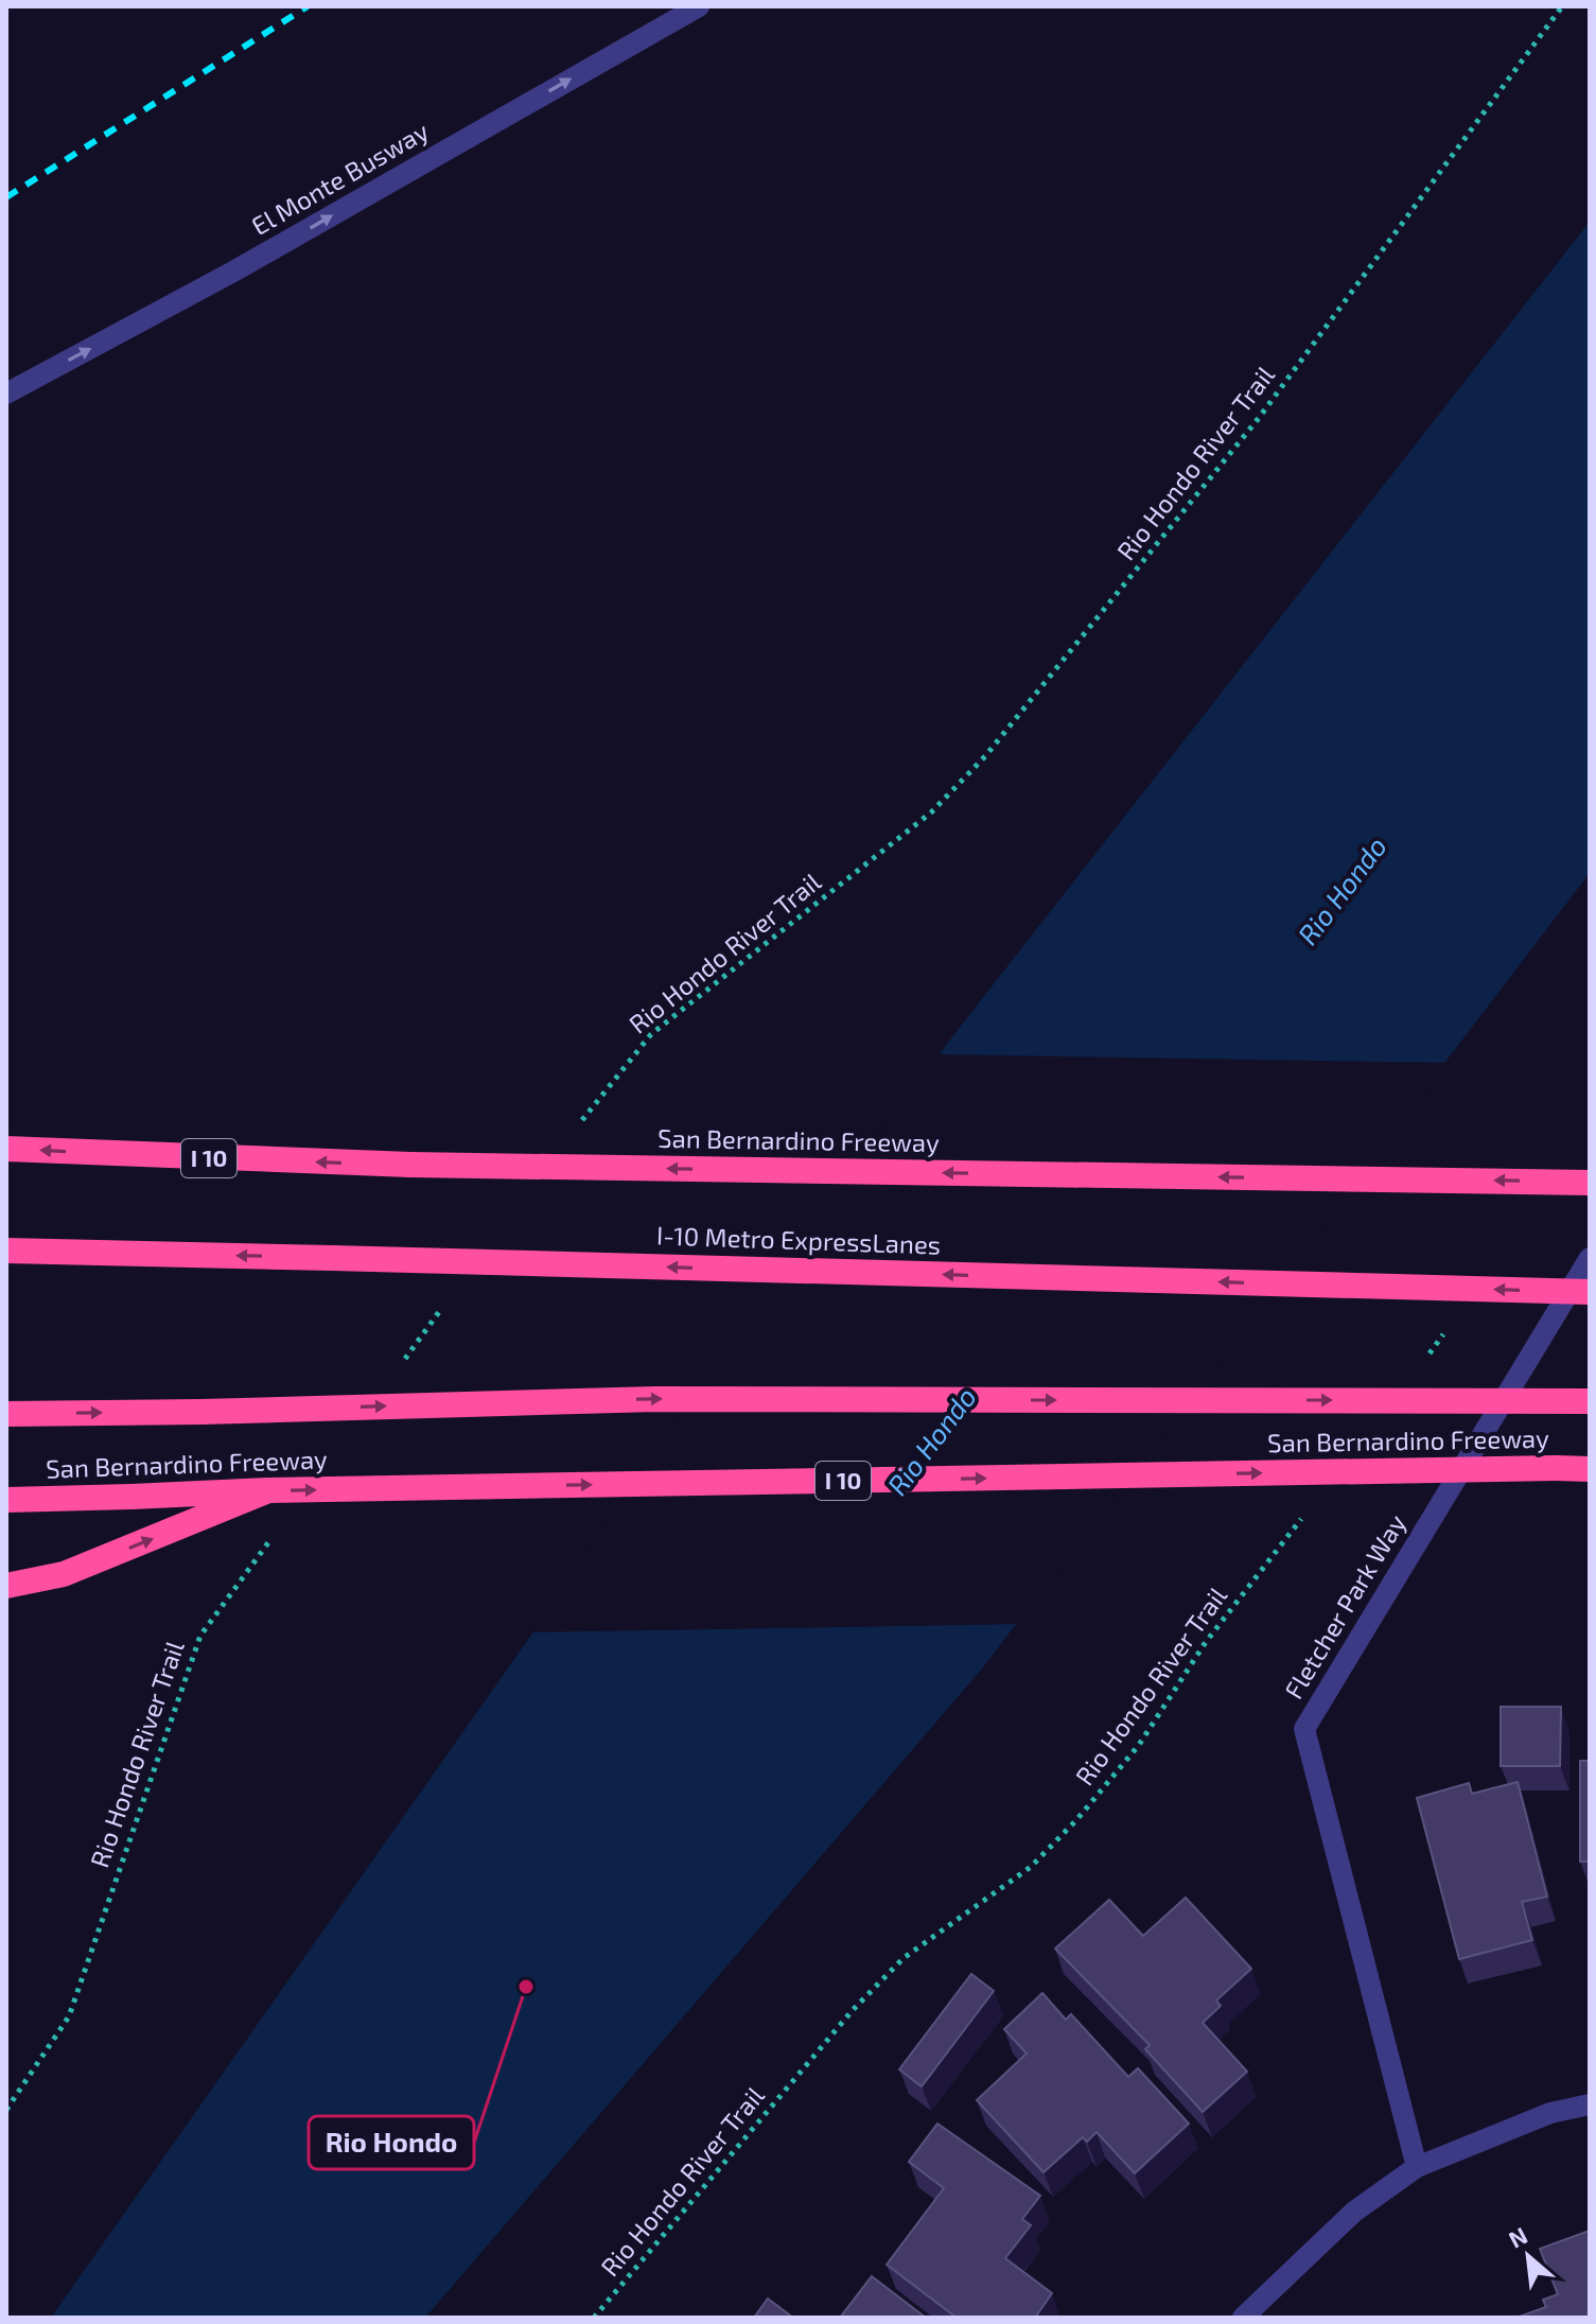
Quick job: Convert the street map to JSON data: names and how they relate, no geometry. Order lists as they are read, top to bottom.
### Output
{
  "streets": {
    "highway": ["San Bernardino Freeway", "I 10", "I-10 Metro ExpressLanes"],
    "street": ["El Monte Busway", "Fletcher Park Way"],
    "path": ["Rio Hondo River Trail"]
  },
  "one_way": ["El Monte Busway"],
  "water": ["Rio Hondo"],
  "places": ["Rio Hondo"],
  "north": "top left"
}
